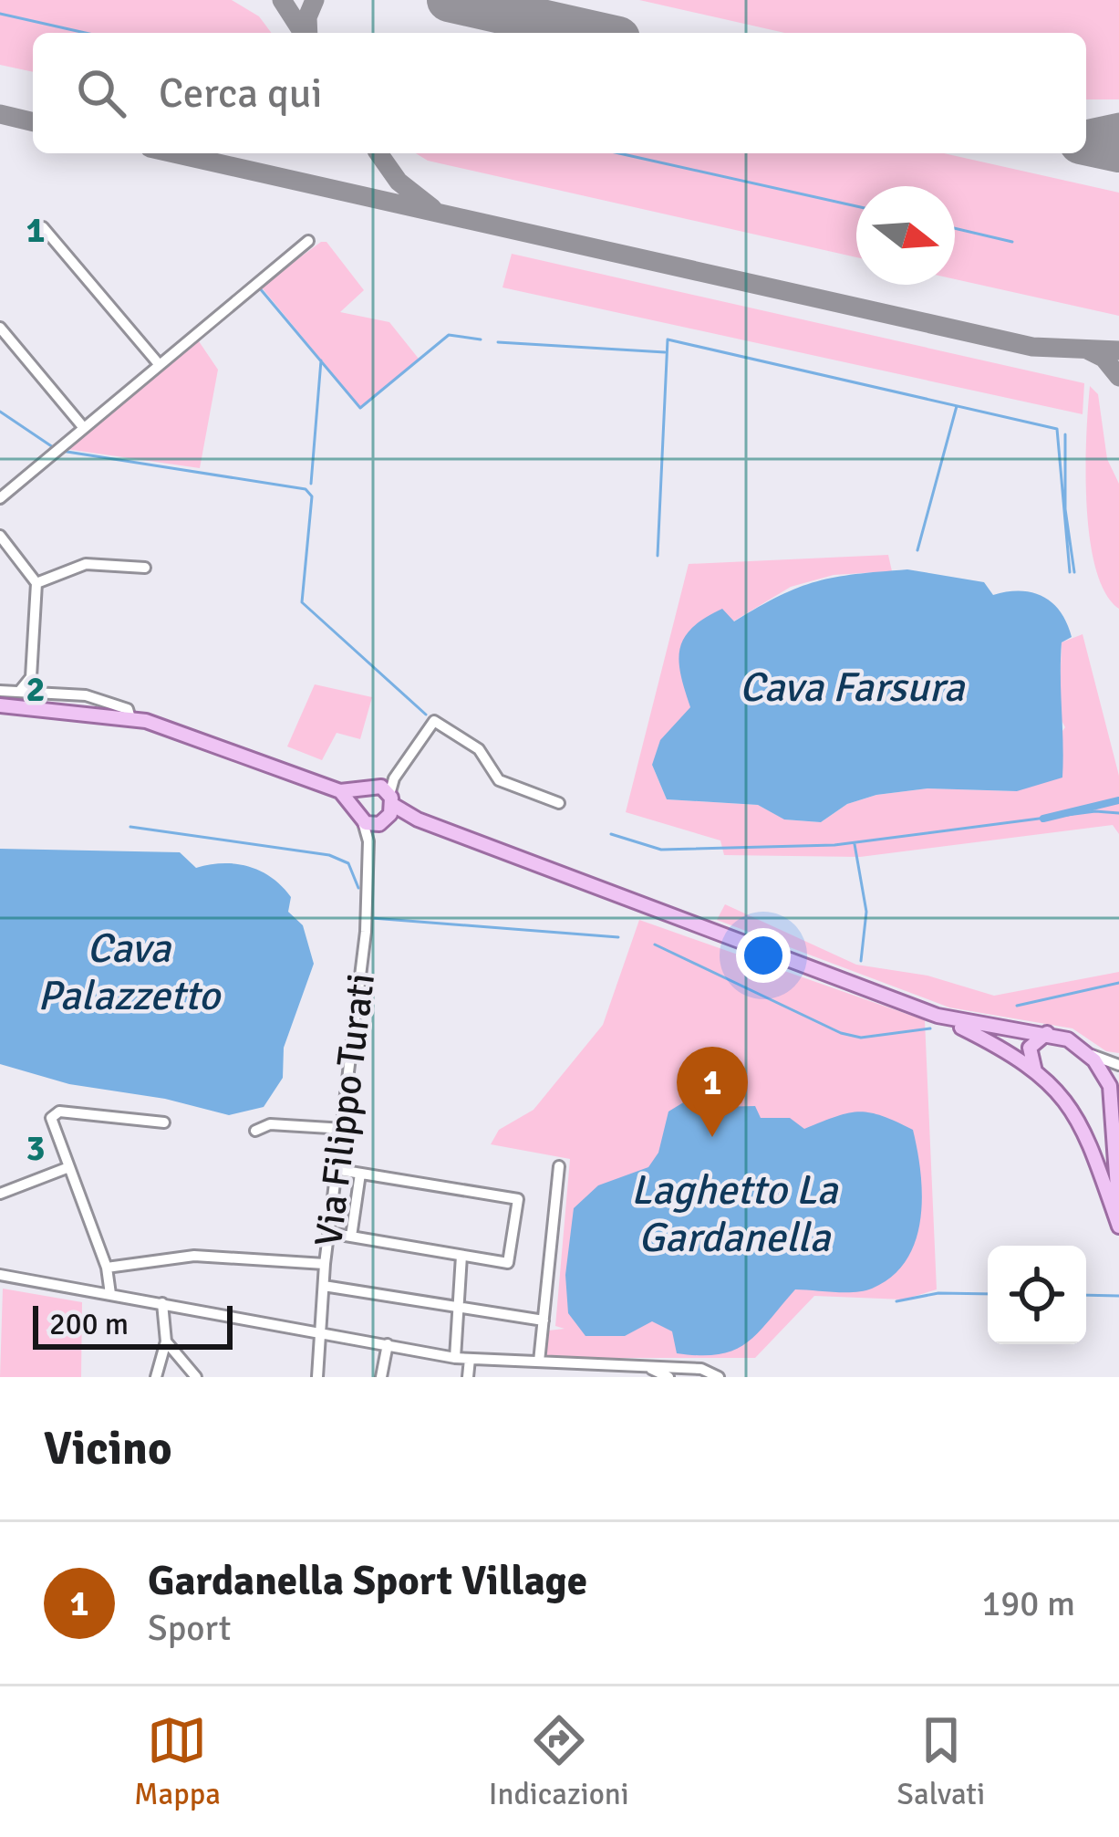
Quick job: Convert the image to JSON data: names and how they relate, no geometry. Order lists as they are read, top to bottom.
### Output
{
  "streets": {
    "street": ["Via Filippo Turati"]
  },
  "water": ["Cava Farsura", "Cava Palazzetto", "Laghetto La Gardanella"],
  "scale_bar": "200 m",
  "north": "right",
  "page": {
    "search": "Cerca qui",
    "pins": "1",
    "scale": "200 m",
    "heading": "Vicino",
    "list": [
      {
        "mark": "1",
        "name": "Gardanella Sport Village",
        "note": "Sport",
        "value": "190 m"
      }
    ],
    "nav": ["Mappa", "Indicazioni", "Salvati"]
  },
  "grid": {
    "rows": ["1", "2", "3"]
  }
}
